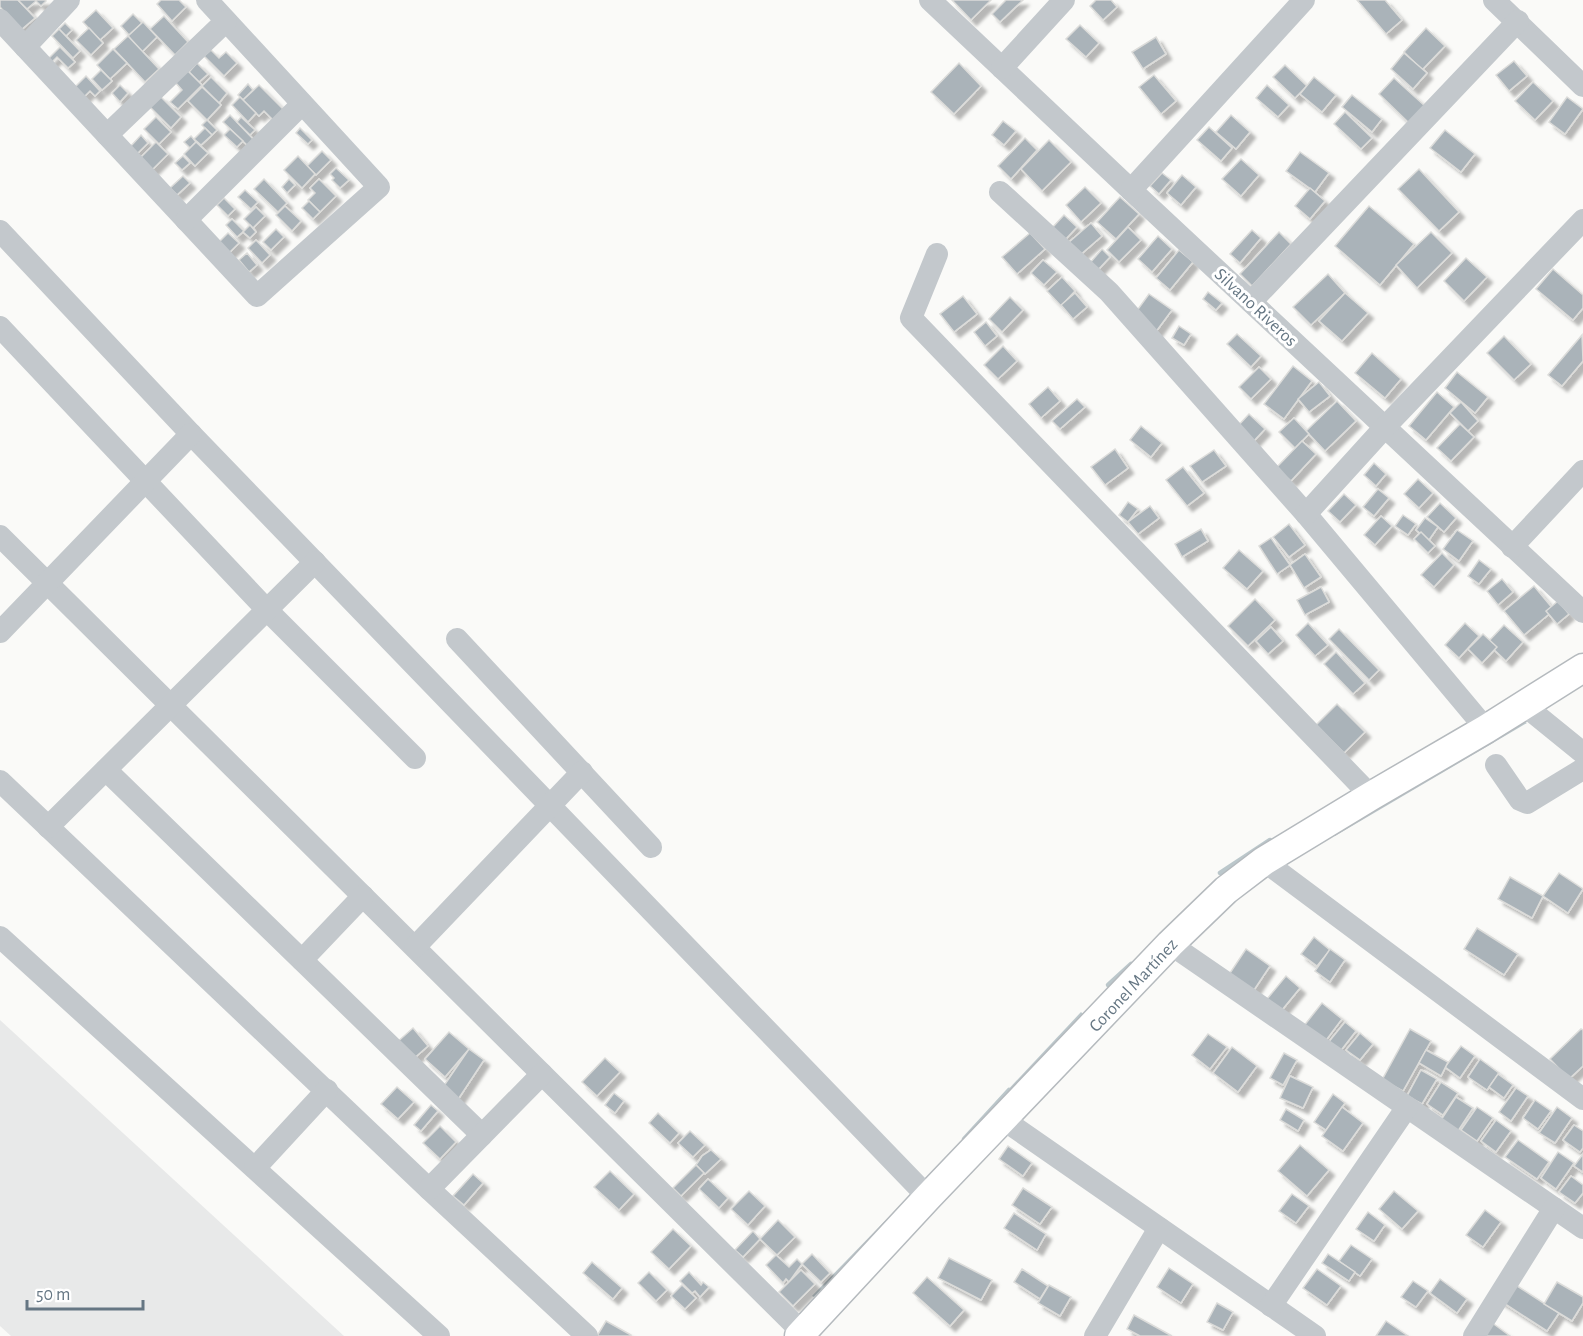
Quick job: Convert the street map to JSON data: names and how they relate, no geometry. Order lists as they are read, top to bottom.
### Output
{
  "streets": {
    "main road": ["Coronel Martínez"],
    "street": ["Silvano Riveros"]
  },
  "scale_bar": "50 m"
}
